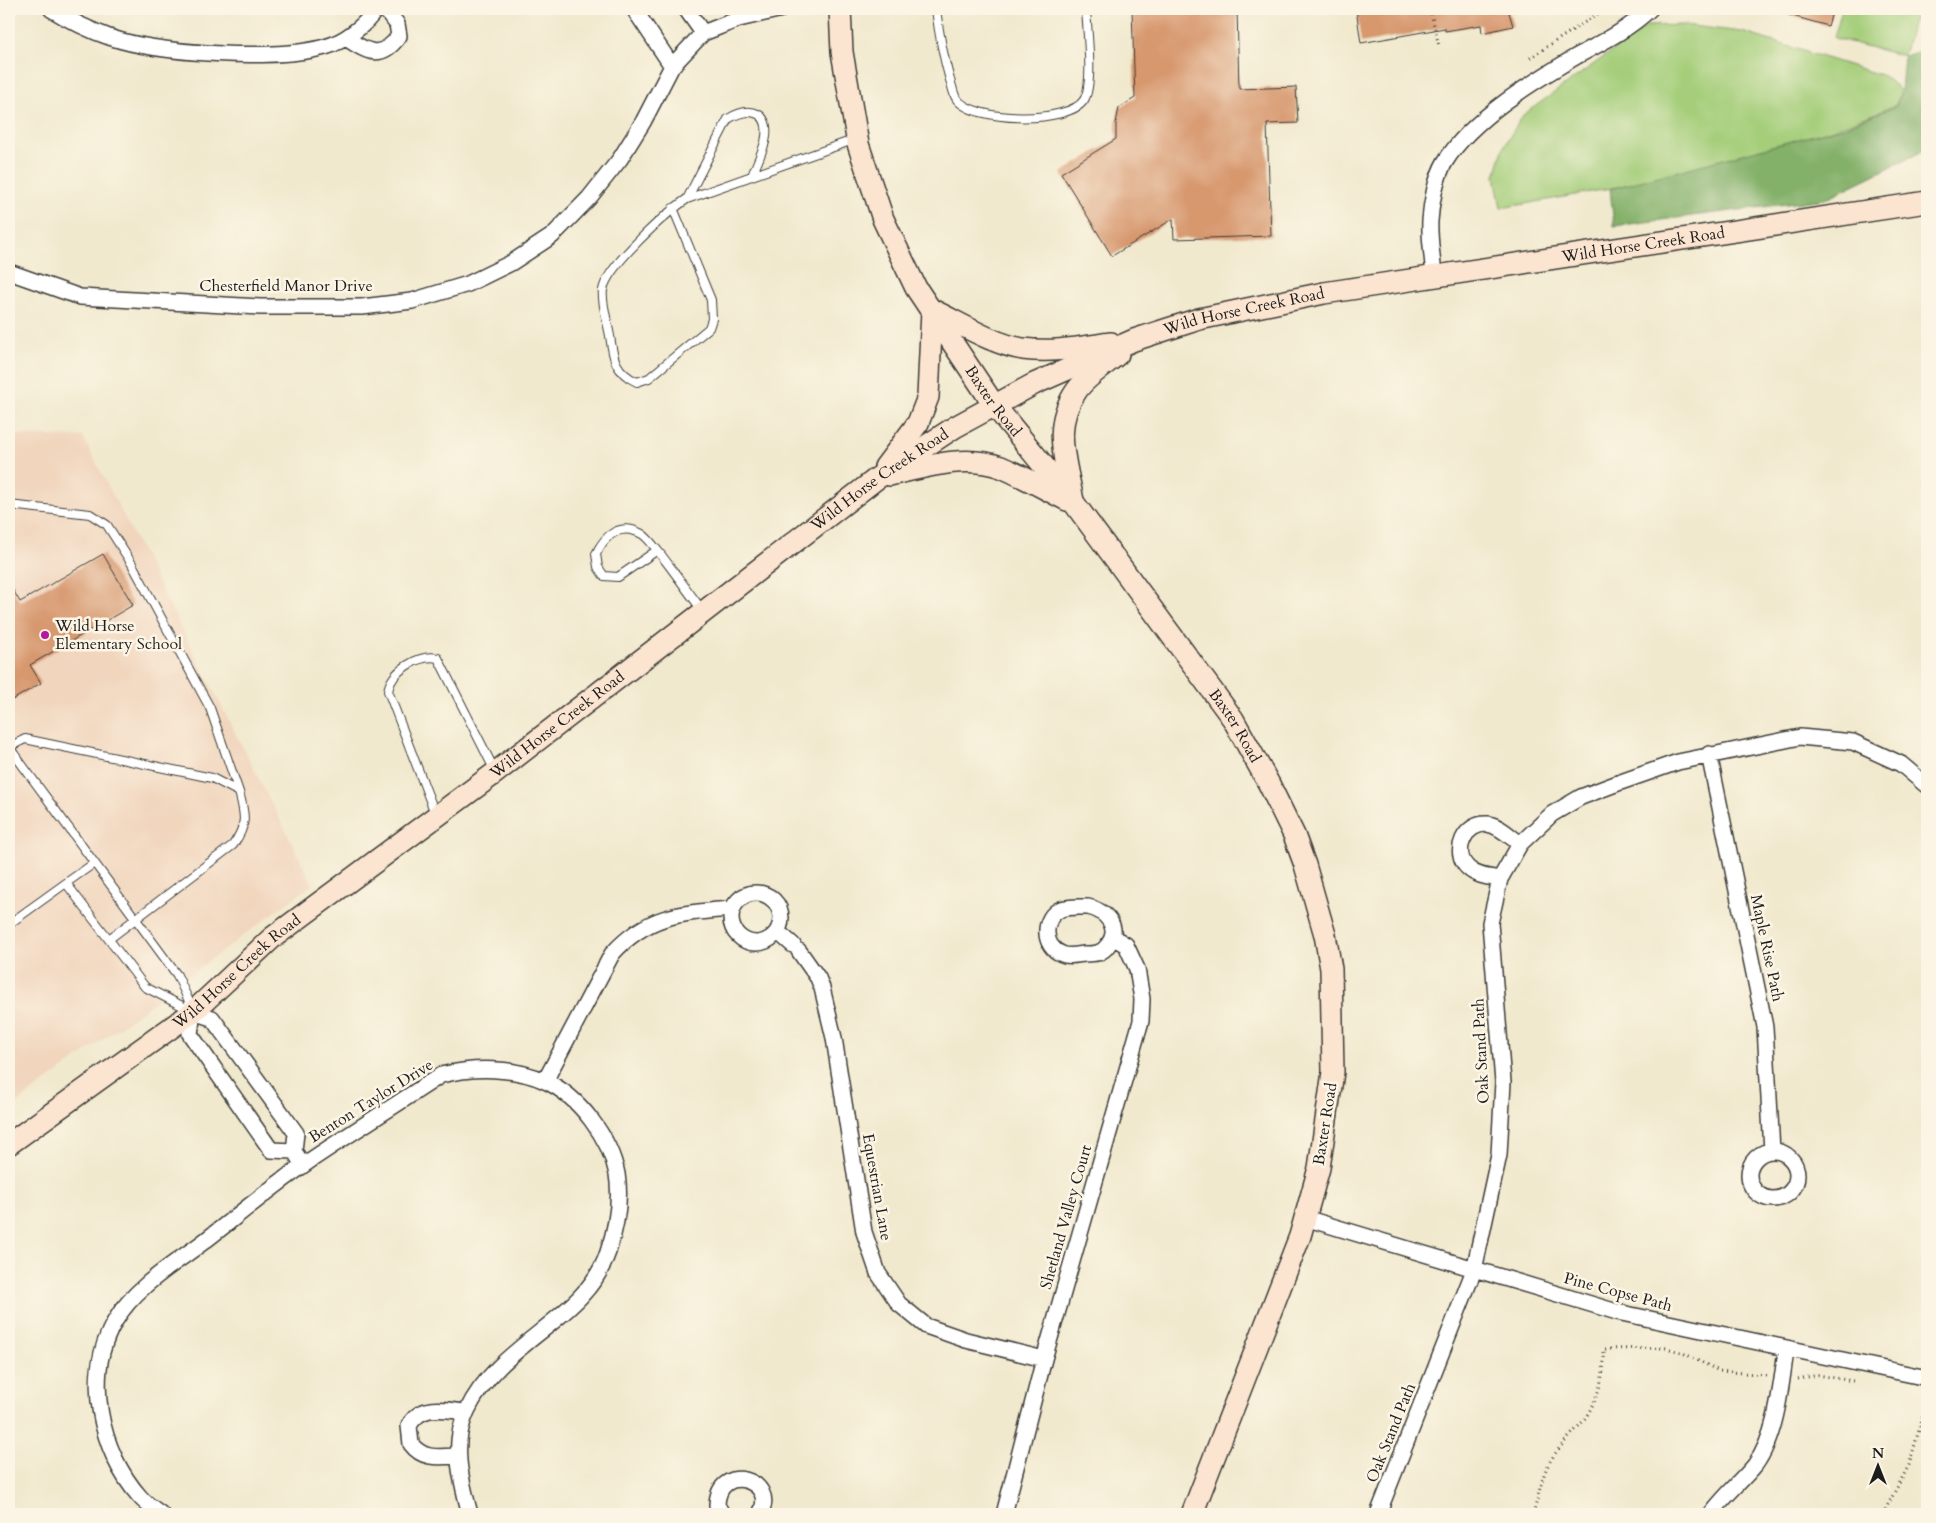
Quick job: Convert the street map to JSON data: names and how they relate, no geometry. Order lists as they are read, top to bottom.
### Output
{
  "streets": {
    "main road": ["Wild Horse Creek Road", "Baxter Road"],
    "street": [
      "Chesterfield Manor Drive",
      "Maple Rise Path",
      "Oak Stand Path",
      "Benton Taylor Drive",
      "Equestrian Lane",
      "Shetland Valley Court",
      "Pine Copse Path"
    ]
  },
  "crossings": [
    ["Wild Horse Creek Road", "Baxter Road"],
    ["Baxter Road", "Pine Copse Path"],
    ["Maple Rise Path", "Oak Stand Path"],
    ["Oak Stand Path", "Pine Copse Path"],
    ["Equestrian Lane", "Shetland Valley Court"]
  ],
  "places": ["Wild Horse Elementary School"],
  "north": "top"
}
